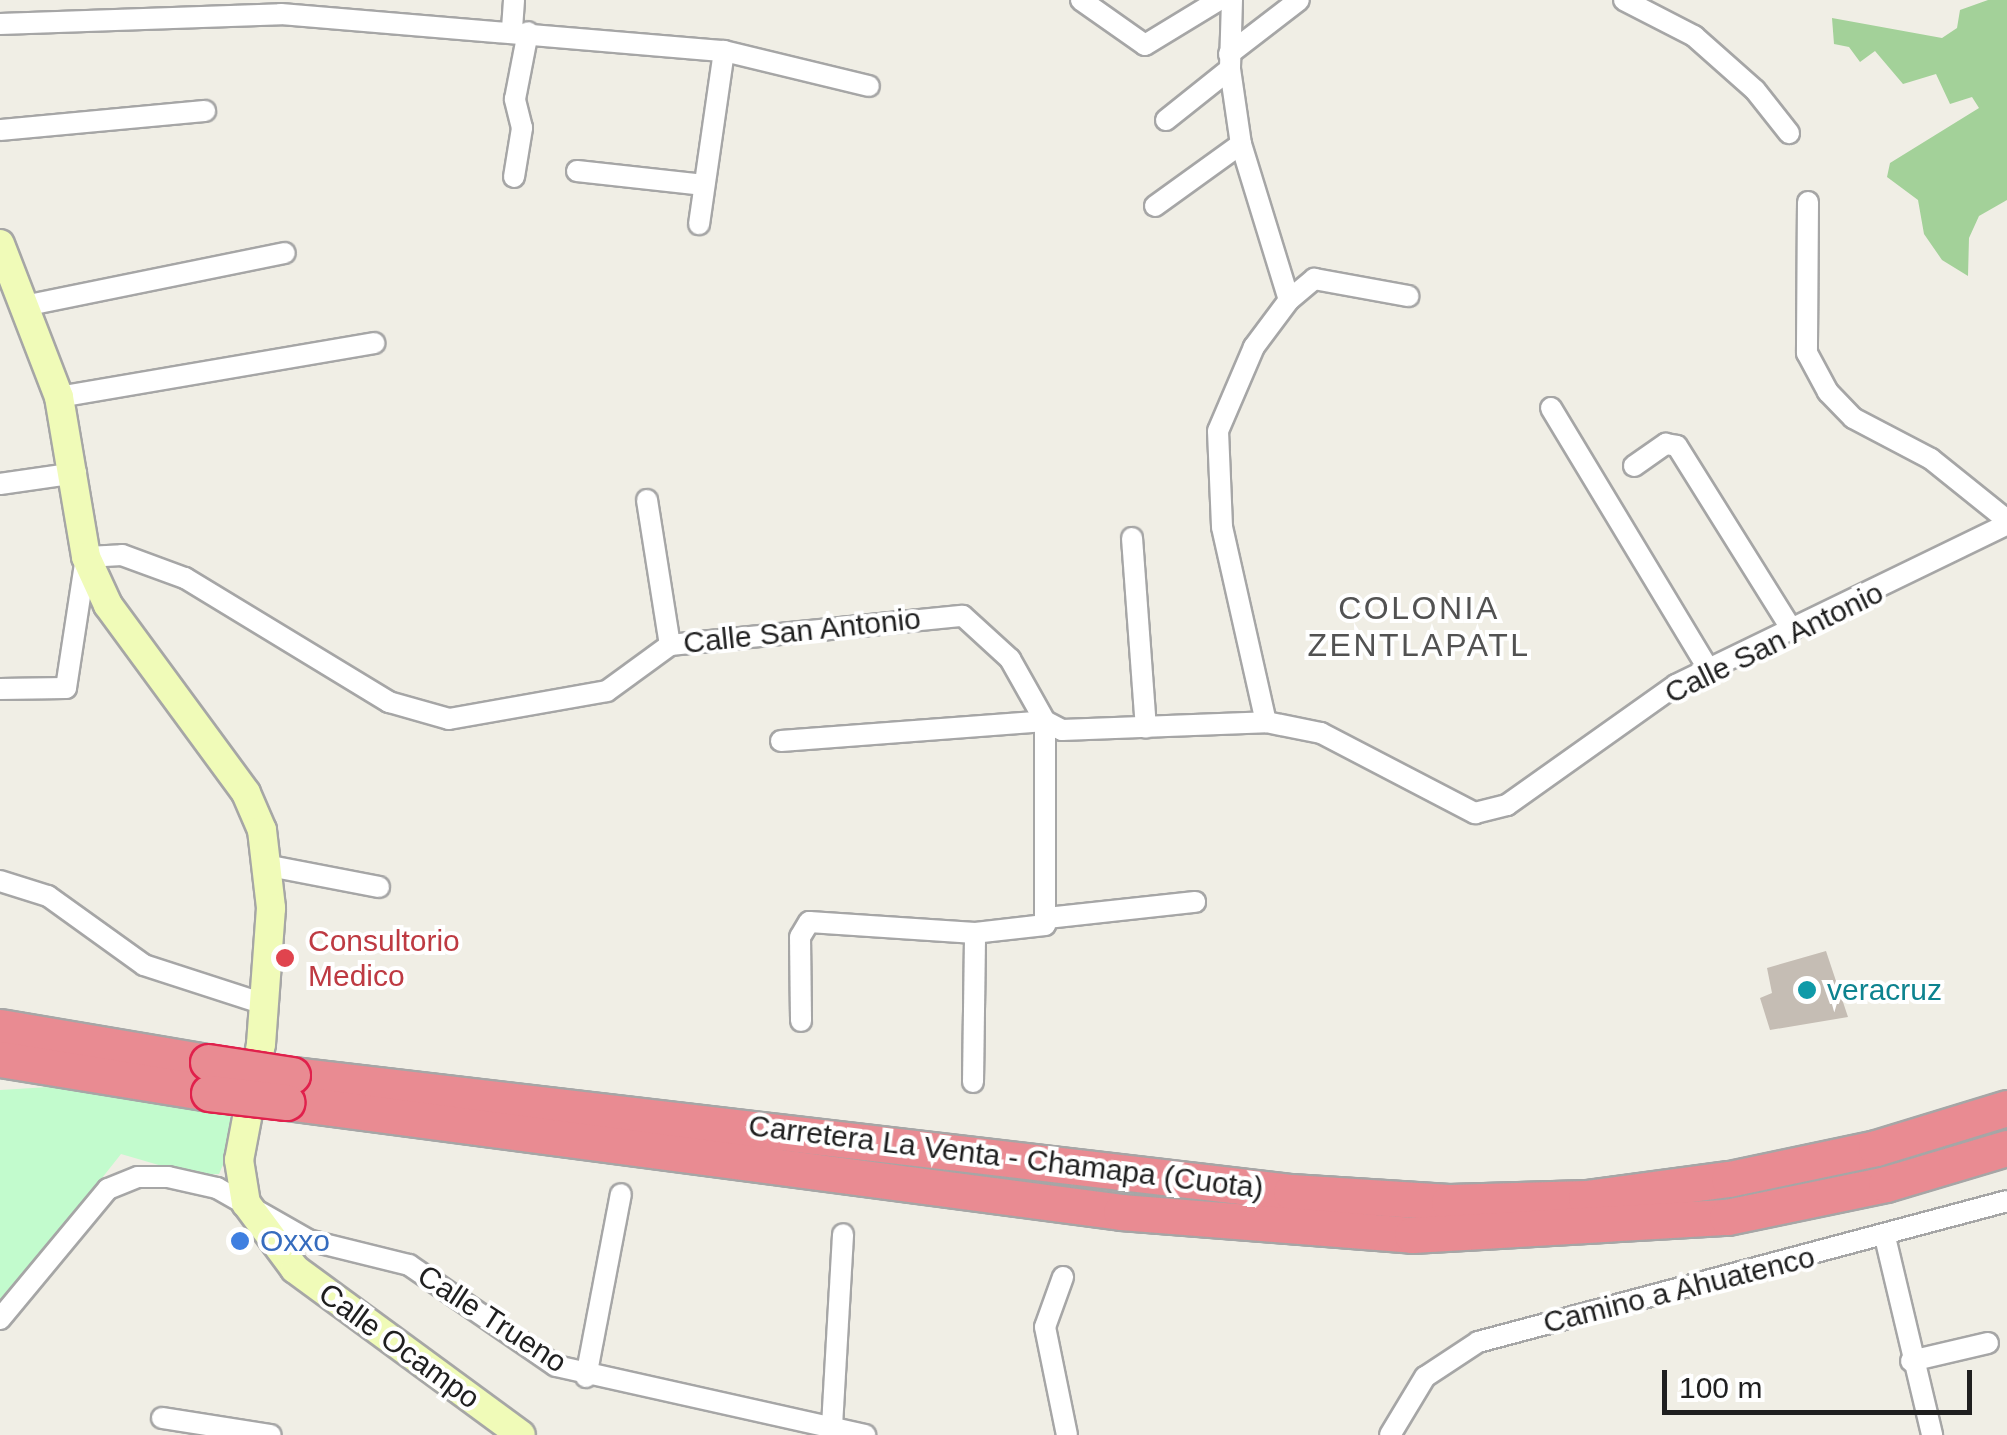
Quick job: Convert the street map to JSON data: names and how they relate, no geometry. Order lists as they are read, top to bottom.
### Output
{
  "streets": {
    "highway": ["Carretera La Venta - Chamapa (Cuota)"],
    "main road": ["Calle Ocampo"],
    "street": ["Calle San Antonio", "Camino a Ahuatenco", "Calle Trueno"]
  },
  "crossings": [
    ["Calle Trueno", "Calle Ocampo"]
  ],
  "districts": ["COLONIA ZENTLAPATL"],
  "places": ["Consultorio Medico", "veracruz", "Oxxo"],
  "scale_bar": "100 m"
}
